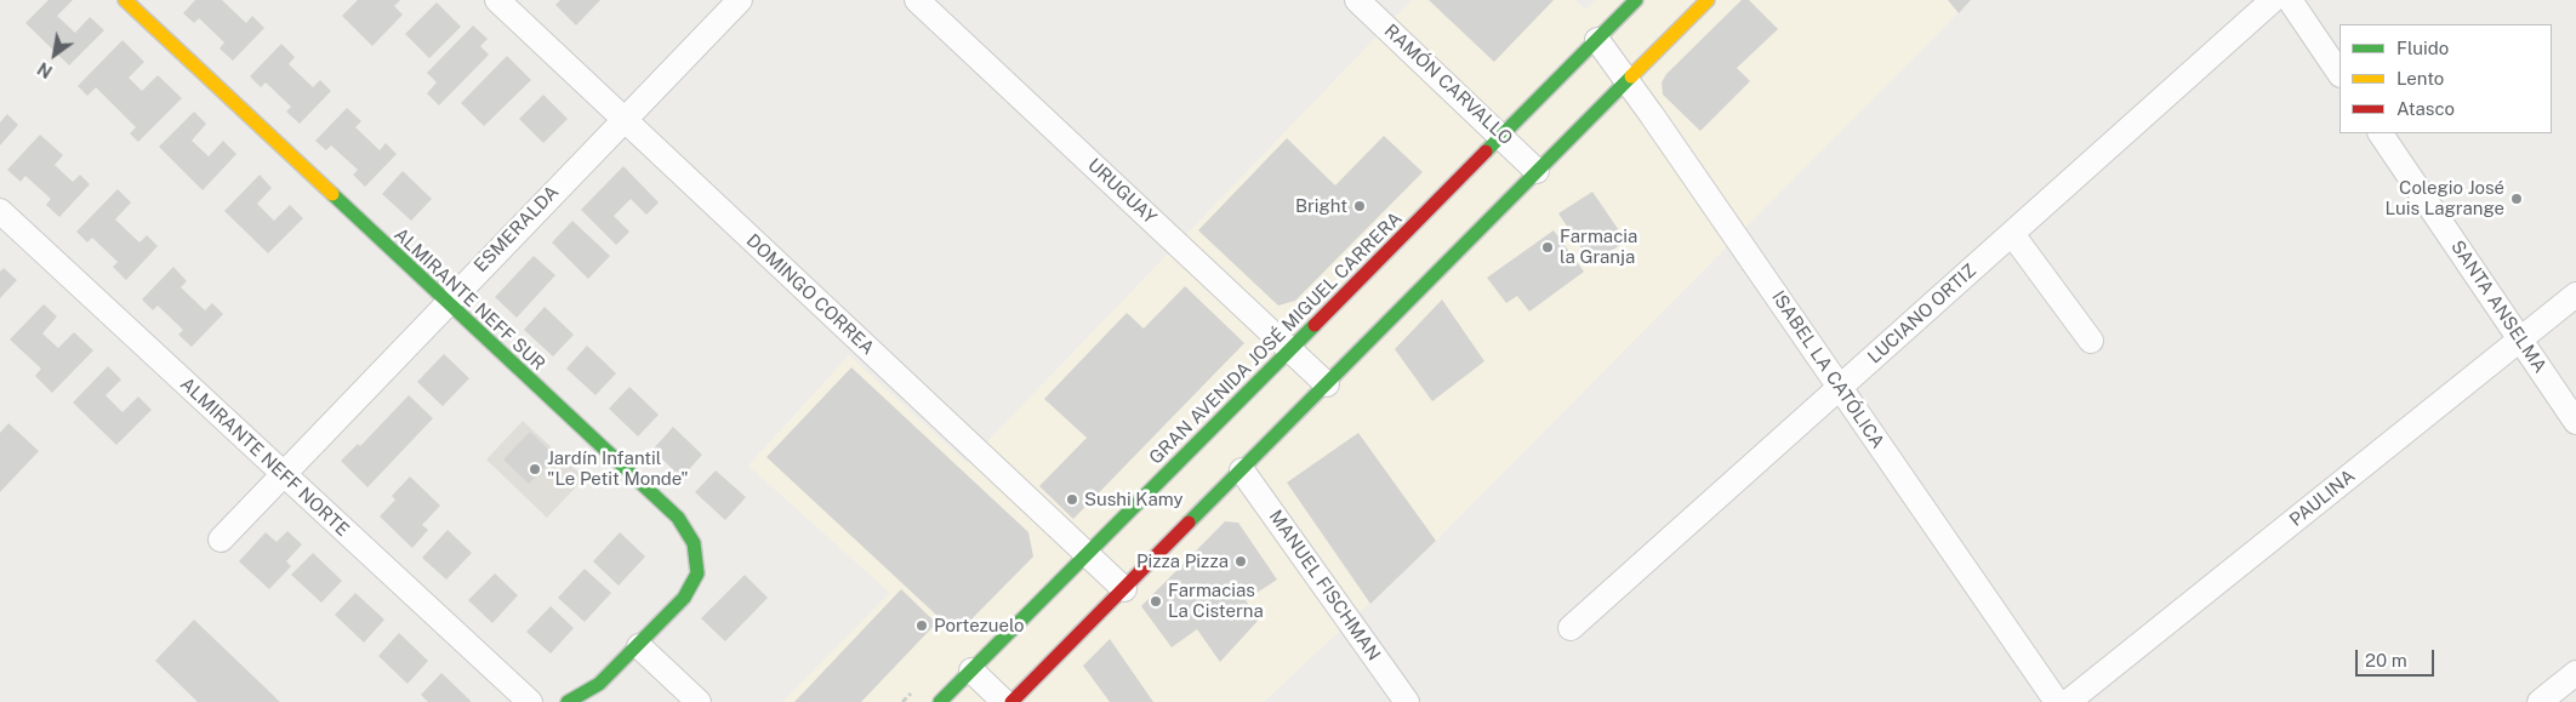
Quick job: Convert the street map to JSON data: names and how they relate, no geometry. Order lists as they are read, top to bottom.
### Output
{
  "streets": {
    "main road": ["ALMIRANTE NEFF SUR", "GRAN AVENIDA JOSÉ MIGUEL CARRERA"],
    "street": [
      "RAMÓN CARVALLO",
      "URUGUAY",
      "ESMERALDA",
      "DOMINGO CORREA",
      "SANTA ANSELMA",
      "LUCIANO ORTIZ",
      "ISABEL LA CATÓLICA",
      "ALMIRANTE NEFF NORTE",
      "PAULINA",
      "MANUEL FISCHMAN"
    ]
  },
  "crossings": [
    ["RAMÓN CARVALLO", "GRAN AVENIDA JOSÉ MIGUEL CARRERA"],
    ["URUGUAY", "GRAN AVENIDA JOSÉ MIGUEL CARRERA"],
    ["ESMERALDA", "DOMINGO CORREA"],
    ["ESMERALDA", "ALMIRANTE NEFF SUR"],
    ["ESMERALDA", "ALMIRANTE NEFF NORTE"],
    ["DOMINGO CORREA", "GRAN AVENIDA JOSÉ MIGUEL CARRERA"],
    ["SANTA ANSELMA", "PAULINA"],
    ["LUCIANO ORTIZ", "ISABEL LA CATÓLICA"],
    ["GRAN AVENIDA JOSÉ MIGUEL CARRERA", "ISABEL LA CATÓLICA"]
  ],
  "places": [
    "Colegio José Luis Lagrange",
    "Bright",
    "Farmacia la Granja",
    "Jardín Infantil \"Le Petit Monde\"",
    "Sushi Kamy",
    "Pizza Pizza",
    "Farmacias La Cisterna",
    "Portezuelo"
  ],
  "legend": ["Fluido", "Lento", "Atasco"],
  "scale_bar": "20 m",
  "north": "bottom left"
}
